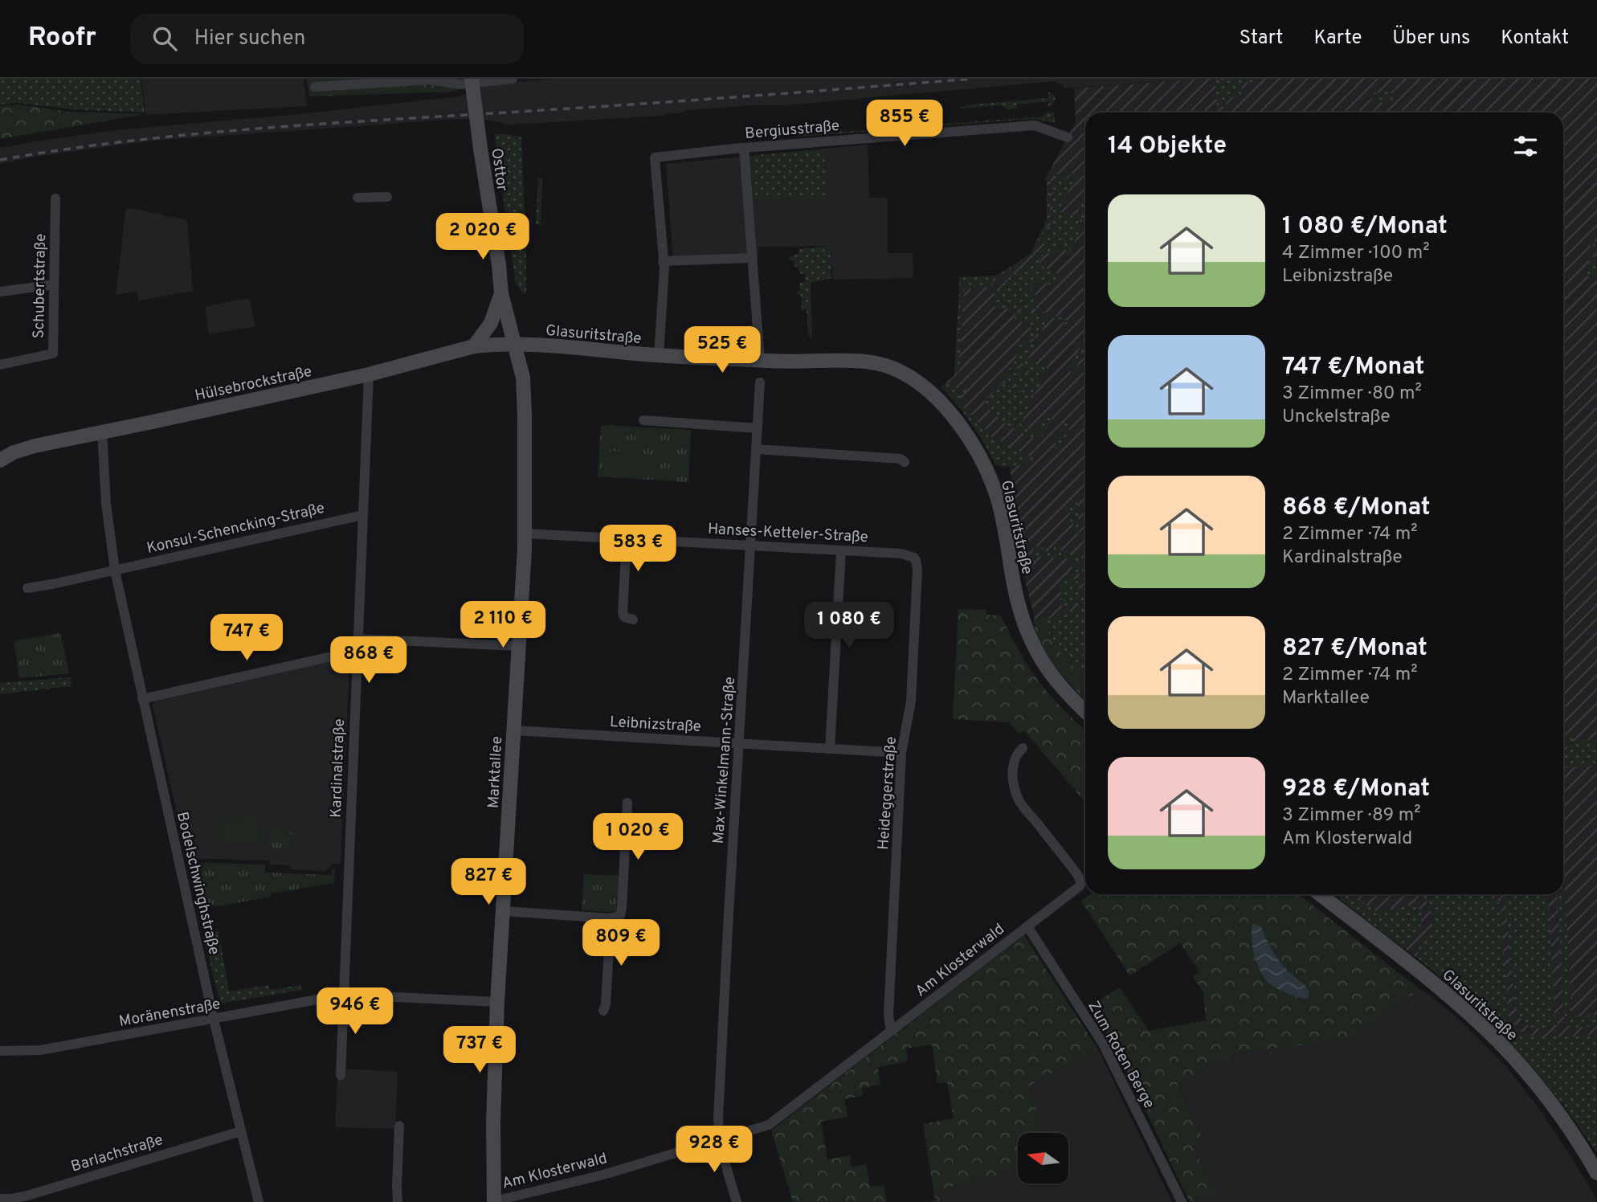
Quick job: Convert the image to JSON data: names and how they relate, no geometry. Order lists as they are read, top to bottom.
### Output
{
  "streets": {
    "main road": [
      "Osttor",
      "Glasuritstraße",
      "Hülsebrockstraße",
      "Marktallee"
    ],
    "street": [
      "Bergiusstraße",
      "Schubertstraße",
      "Konsul-Schencking-Straße",
      "Hanses-Ketteler-Straße",
      "Leibnizstraße",
      "Max-Winkelmann-Straße",
      "Kardinalstraße",
      "Heideggerstraße",
      "Bodelschwinghstraße",
      "Am Klosterwald",
      "Moränenstraße",
      "Zum Roten Berge",
      "Barlachstraße"
    ]
  },
  "crossings": [
    ["Bergiusstraße", "Glasuritstraße"],
    ["Osttor", "Glasuritstraße"],
    ["Osttor", "Hülsebrockstraße"],
    ["Osttor", "Marktallee"],
    ["Glasuritstraße", "Hülsebrockstraße"],
    ["Glasuritstraße", "Marktallee"],
    ["Hülsebrockstraße", "Kardinalstraße"],
    ["Hülsebrockstraße", "Marktallee"],
    ["Hülsebrockstraße", "Bodelschwinghstraße"],
    ["Konsul-Schencking-Straße", "Kardinalstraße"],
    ["Konsul-Schencking-Straße", "Bodelschwinghstraße"],
    ["Hanses-Ketteler-Straße", "Max-Winkelmann-Straße"],
    ["Hanses-Ketteler-Straße", "Marktallee"],
    ["Hanses-Ketteler-Straße", "Heideggerstraße"],
    ["Leibnizstraße", "Max-Winkelmann-Straße"],
    ["Leibnizstraße", "Marktallee"],
    ["Leibnizstraße", "Heideggerstraße"],
    ["Max-Winkelmann-Straße", "Am Klosterwald"],
    ["Kardinalstraße", "Moränenstraße"],
    ["Marktallee", "Am Klosterwald"],
    ["Marktallee", "Moränenstraße"],
    ["Heideggerstraße", "Am Klosterwald"],
    ["Bodelschwinghstraße", "Moränenstraße"],
    ["Bodelschwinghstraße", "Barlachstraße"],
    ["Am Klosterwald", "Zum Roten Berge"]
  ],
  "north": "left",
  "page": {
    "header": "Roofr",
    "search": "Hier suchen",
    "nav": [
      "Start",
      "Karte",
      "Über uns",
      "Kontakt"
    ],
    "price": [
      "855 €",
      "2 020 €",
      "525 €",
      "583 €",
      "2 110 €",
      "1 080 €",
      "747 €",
      "868 €",
      "1 020 €",
      "827 €",
      "809 €",
      "946 €",
      "737 €",
      "928 €"
    ],
    "heading": "14 Objekte",
    "list": [
      {
        "name": "1 080 €/Monat",
        "note": "4 Zimmer · 100 m² · Leibnizstraße"
      },
      {
        "name": "747 €/Monat",
        "note": "3 Zimmer · 80 m² · Unckelstraße"
      },
      {
        "name": "868 €/Monat",
        "note": "2 Zimmer · 74 m² · Kardinalstraße"
      },
      {
        "name": "827 €/Monat",
        "note": "2 Zimmer · 74 m² · Marktallee"
      },
      {
        "name": "928 €/Monat",
        "note": "3 Zimmer · 89 m² · Am Klosterwald"
      }
    ]
  }
}
